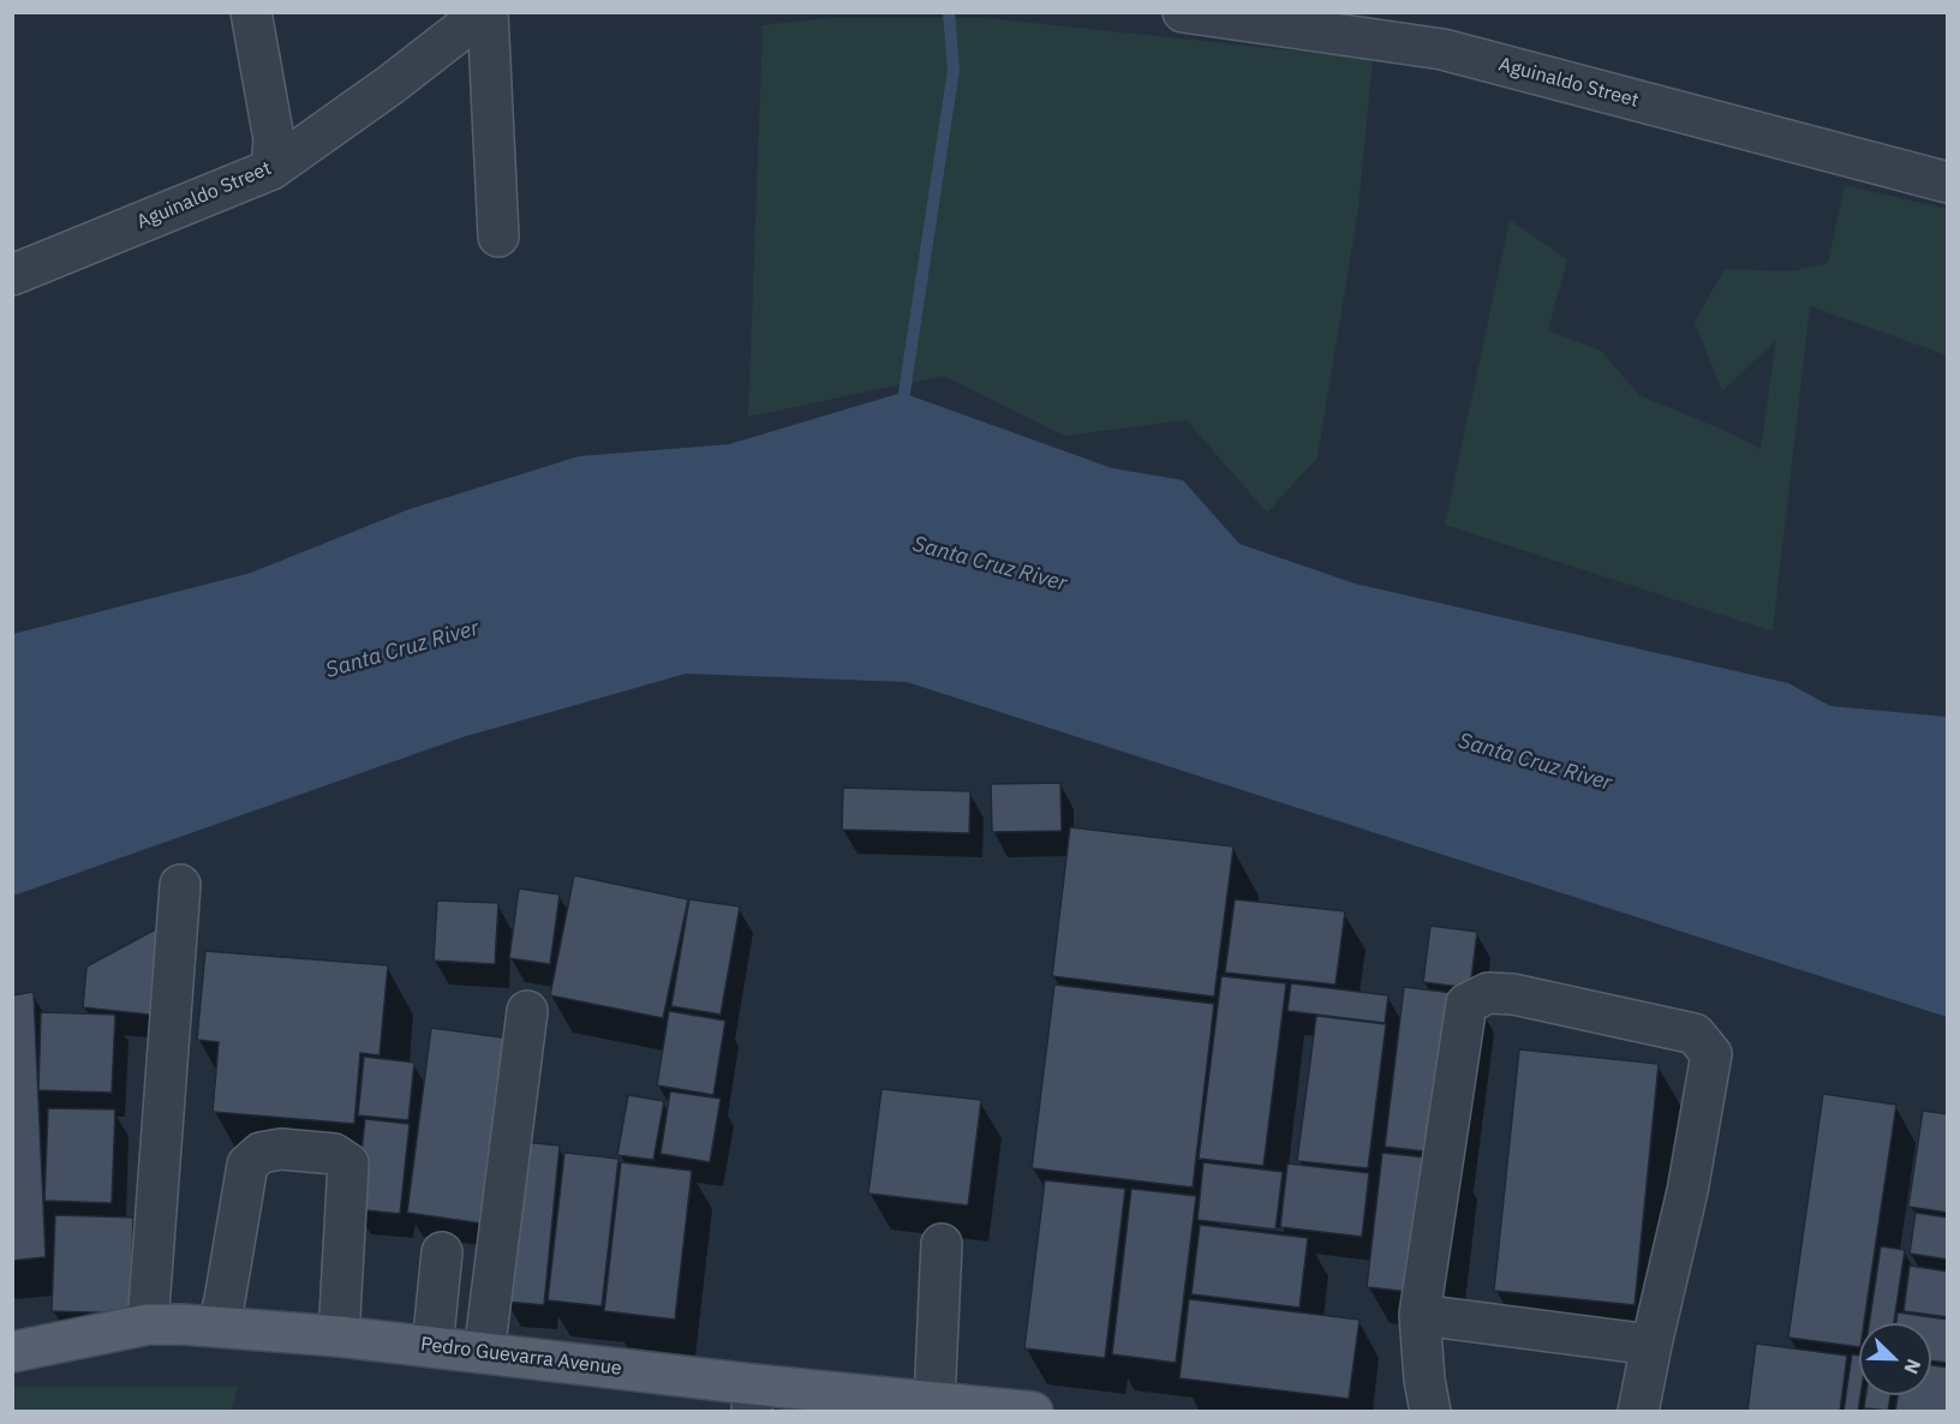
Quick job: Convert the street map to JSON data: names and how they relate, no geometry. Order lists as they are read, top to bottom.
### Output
{
  "streets": {
    "main road": ["Pedro Guevarra Avenue"],
    "street": ["Aguinaldo Street"]
  },
  "water": ["Santa Cruz River"],
  "north": "bottom right"
}
